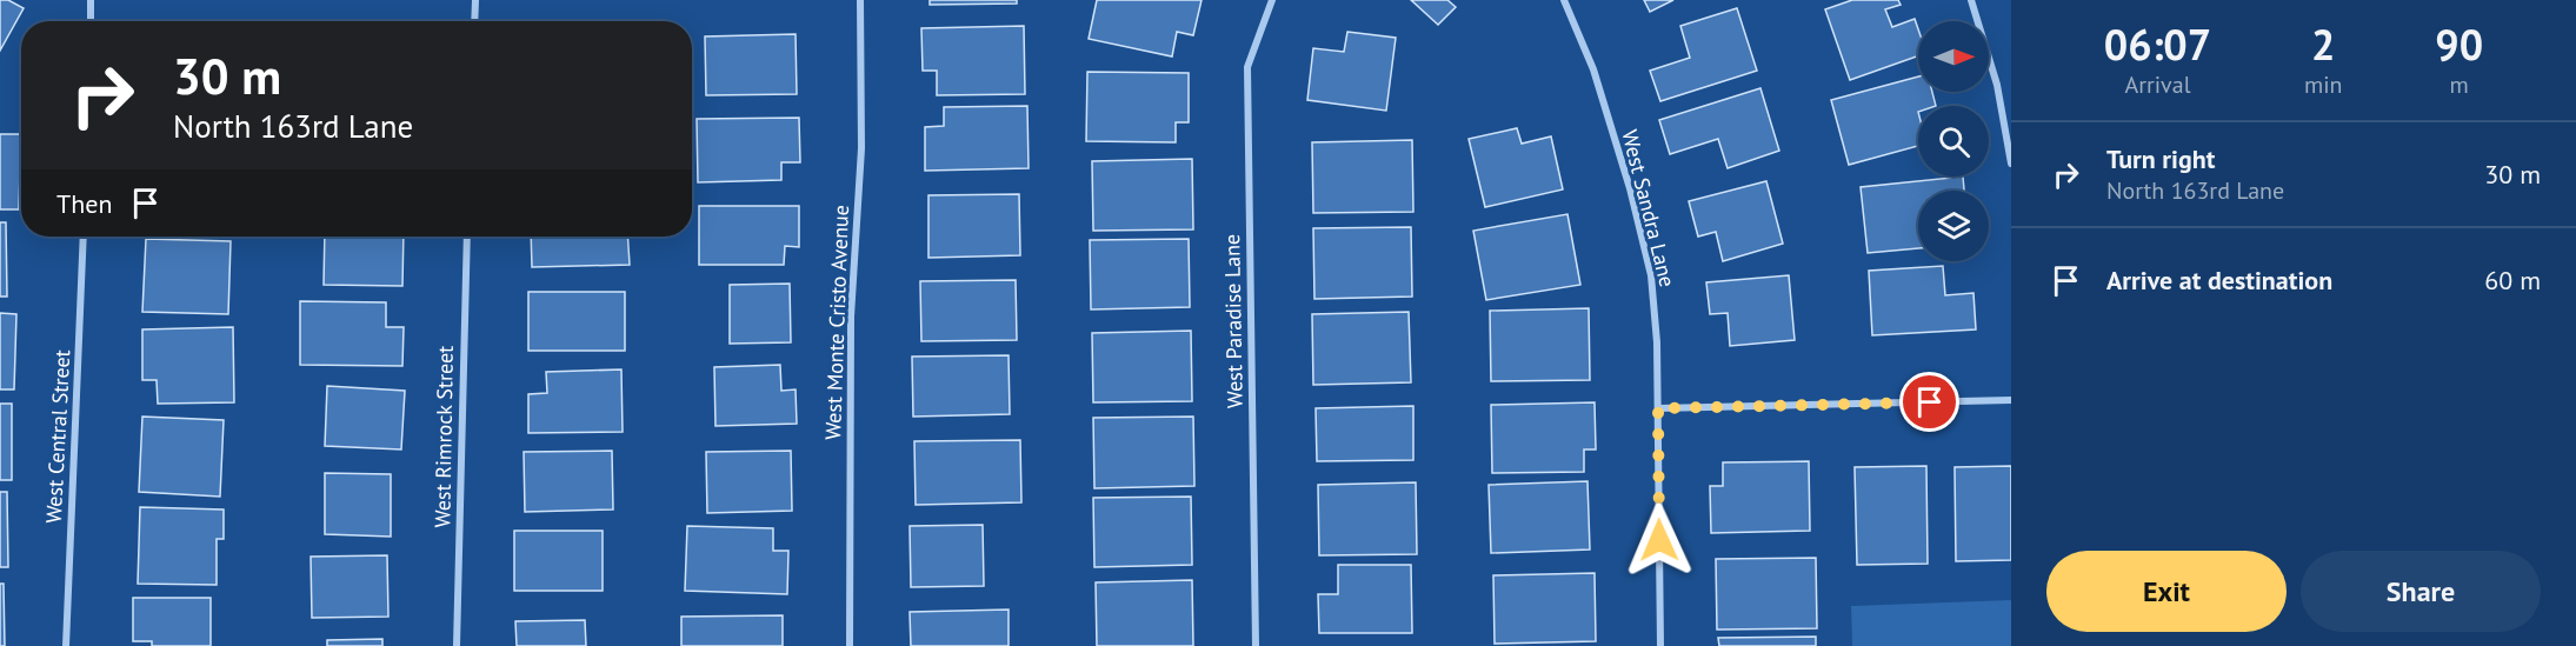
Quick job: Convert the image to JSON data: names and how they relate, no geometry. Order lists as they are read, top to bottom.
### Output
{
  "streets": {
    "street": [
      "West Sandra Lane",
      "West Paradise Lane",
      "West Monte Cristo Avenue",
      "West Central Street",
      "West Rimrock Street"
    ]
  },
  "north": "right",
  "page": {
    "eta": [
      "06:07",
      "Arrival",
      "2",
      "min",
      "90",
      "m"
    ],
    "turn": ["30 m", "North 163rd Lane"],
    "list": [
      {
        "name": "Turn right",
        "note": "North 163rd Lane",
        "value": "30 m"
      },
      {
        "name": "Arrive at destination",
        "value": "60 m"
      }
    ],
    "then": "Then",
    "buttons": ["Exit", "Share"]
  }
}
